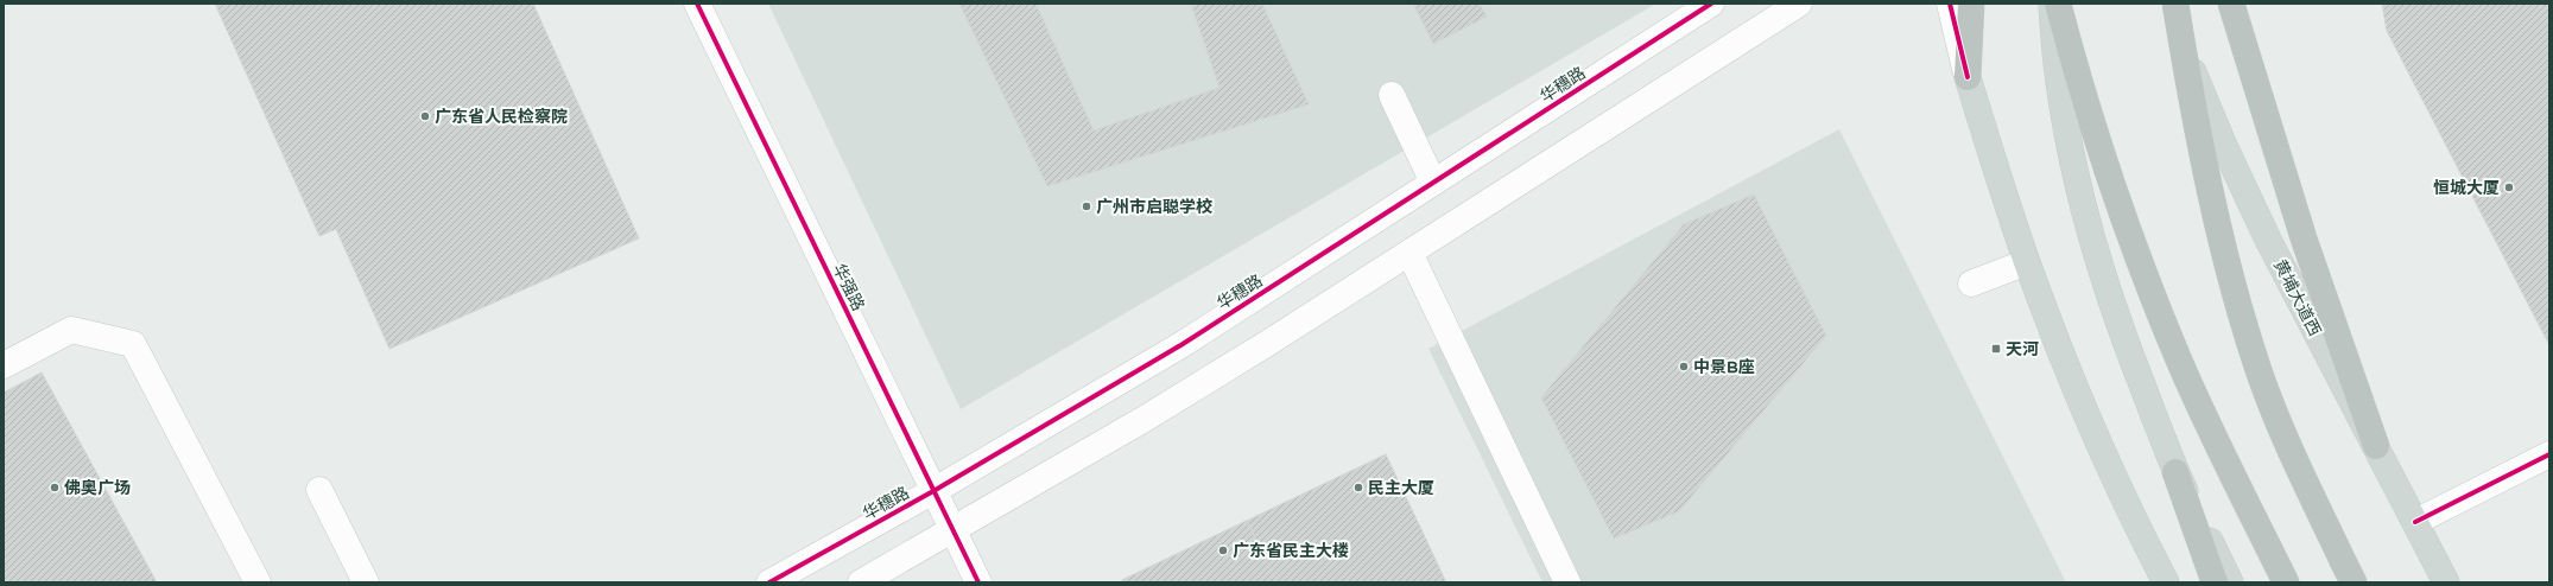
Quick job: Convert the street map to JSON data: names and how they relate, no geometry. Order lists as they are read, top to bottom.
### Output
{
  "streets": {
    "main road": ["黄埔大道西"],
    "street": ["华穗路", "华强路"]
  },
  "crossings": [
    ["华穗路", "华强路"]
  ],
  "places": {
    "other": [
      "广东省人民检察院",
      "恒城大厦",
      "广州市启聪学校",
      "中景B座",
      "佛奥广场",
      "民主大厦",
      "广东省民主大楼"
    ],
    "transit": ["天河"]
  }
}
